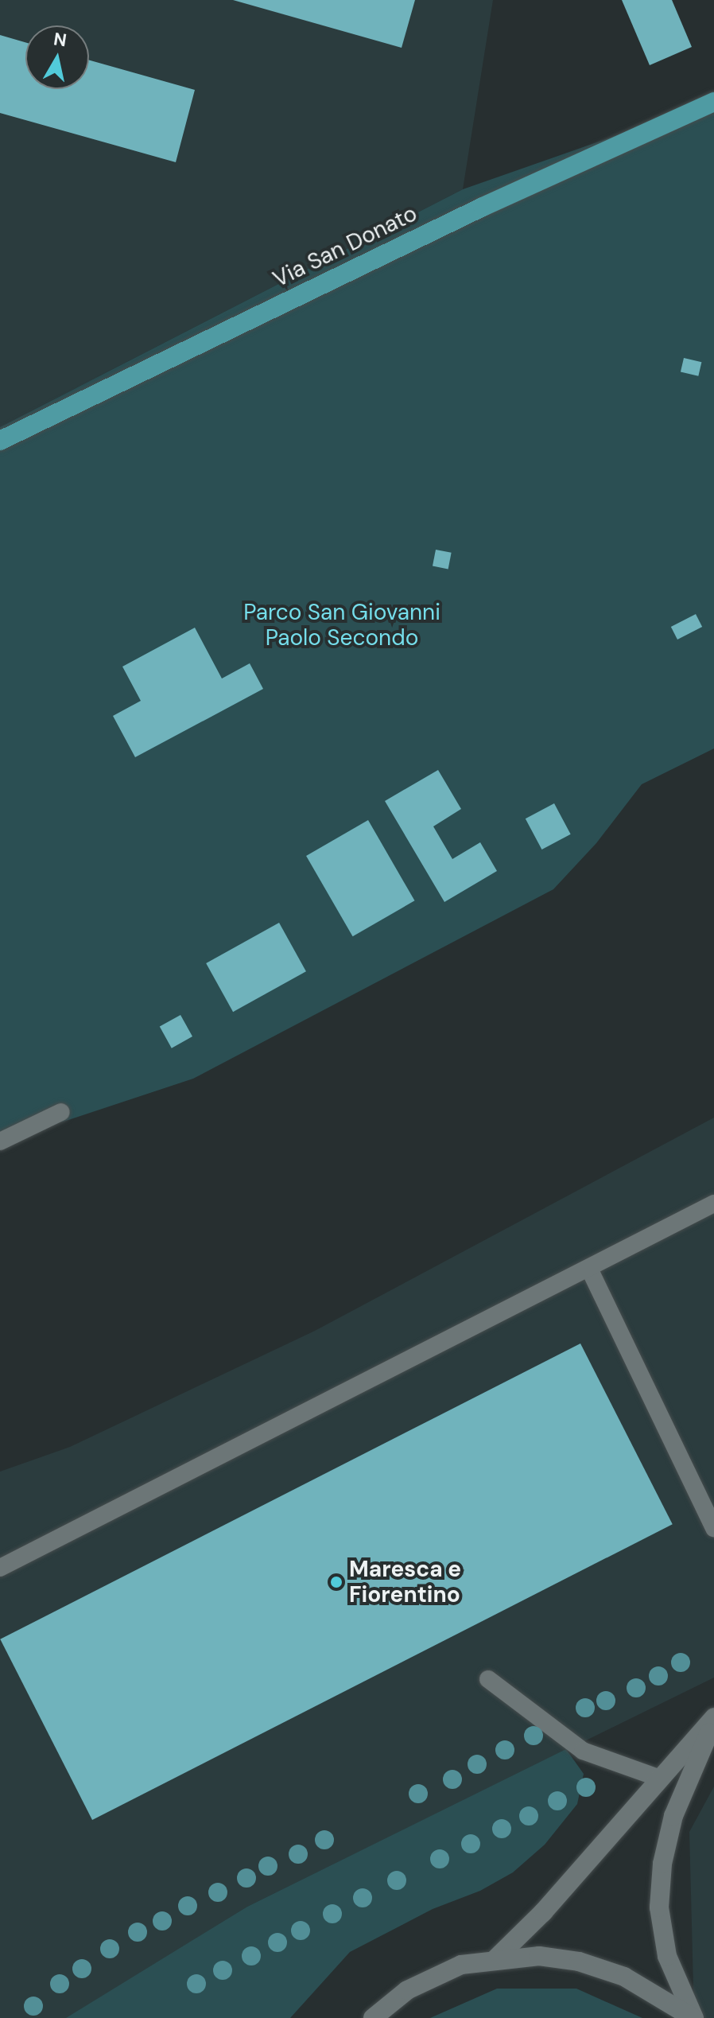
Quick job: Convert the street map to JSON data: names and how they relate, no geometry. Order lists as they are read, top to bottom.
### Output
{
  "streets": {
    "main road": ["Via San Donato"]
  },
  "parks": ["Parco San Giovanni Paolo Secondo"],
  "places": ["Maresca e Fiorentino"],
  "north": "top"
}
